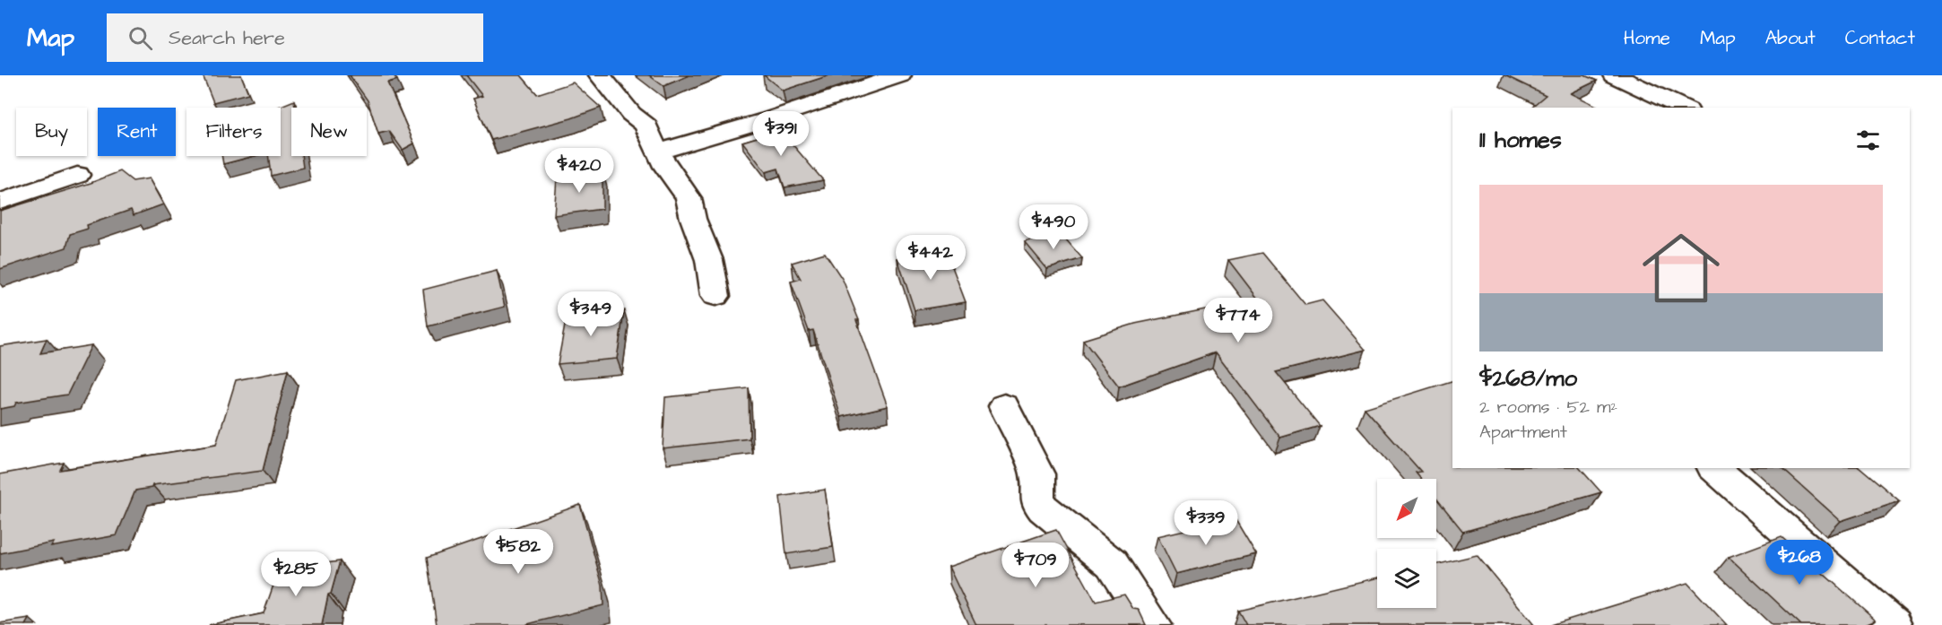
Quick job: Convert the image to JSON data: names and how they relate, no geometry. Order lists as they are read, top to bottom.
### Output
{
  "north": "bottom left",
  "page": {
    "header": "Map",
    "search": "Search here",
    "nav": [
      "Home",
      "Map",
      "About",
      "Contact"
    ],
    "chip": [
      "Buy",
      "Rent",
      "Filters",
      "New"
    ],
    "heading": "11 homes",
    "price": [
      "$391",
      "$420",
      "$490",
      "$442",
      "$349",
      "$774",
      "$339",
      "$582",
      "$268",
      "$709",
      "$285"
    ],
    "list": [
      {
        "name": "$268/mo",
        "note": "2 rooms · 52 m² · Apartment"
      }
    ]
  }
}
